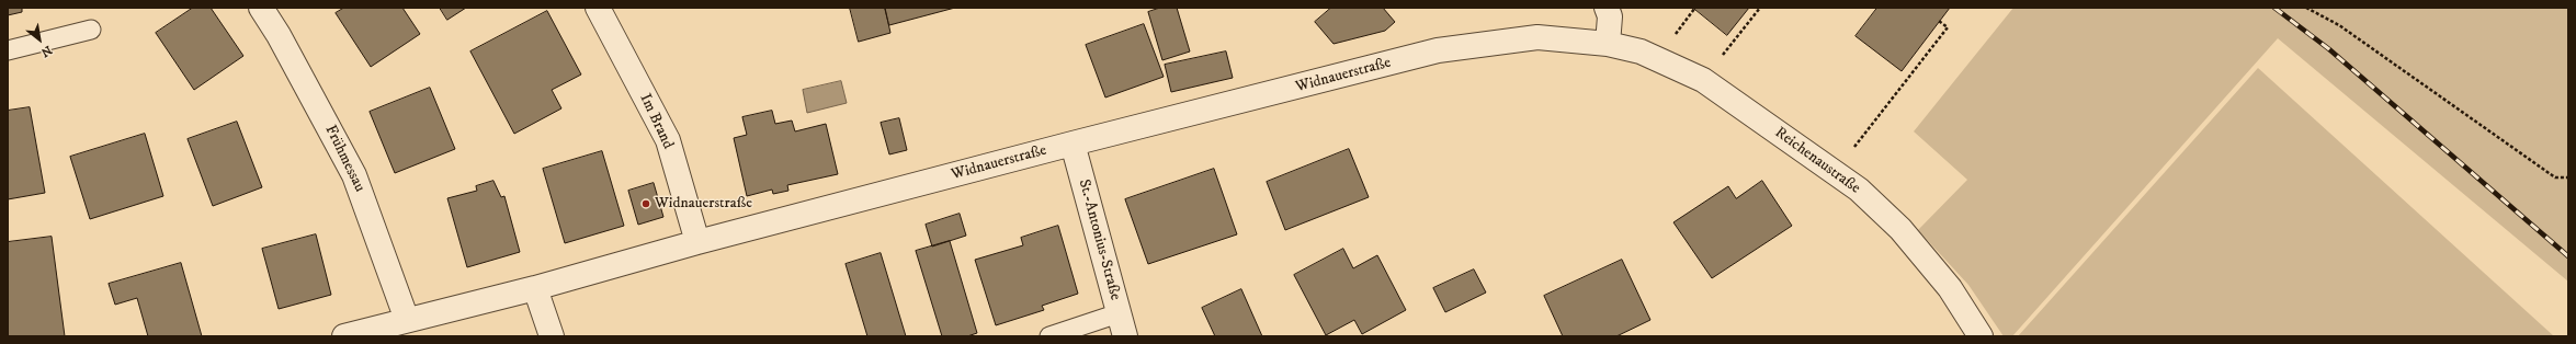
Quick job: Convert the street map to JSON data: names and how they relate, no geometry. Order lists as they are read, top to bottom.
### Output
{
  "streets": {
    "street": [
      "Widnauerstraße",
      "Im Brand",
      "Frühmessau",
      "Reichenaustraße",
      "St.-Antonius-Straße"
    ]
  },
  "crossings": [
    ["Widnauerstraße", "Im Brand"],
    ["Widnauerstraße", "Frühmessau"],
    ["Widnauerstraße", "Reichenaustraße"],
    ["Widnauerstraße", "St.-Antonius-Straße"]
  ],
  "places": ["Widnauerstraße"],
  "north": "bottom right"
}
